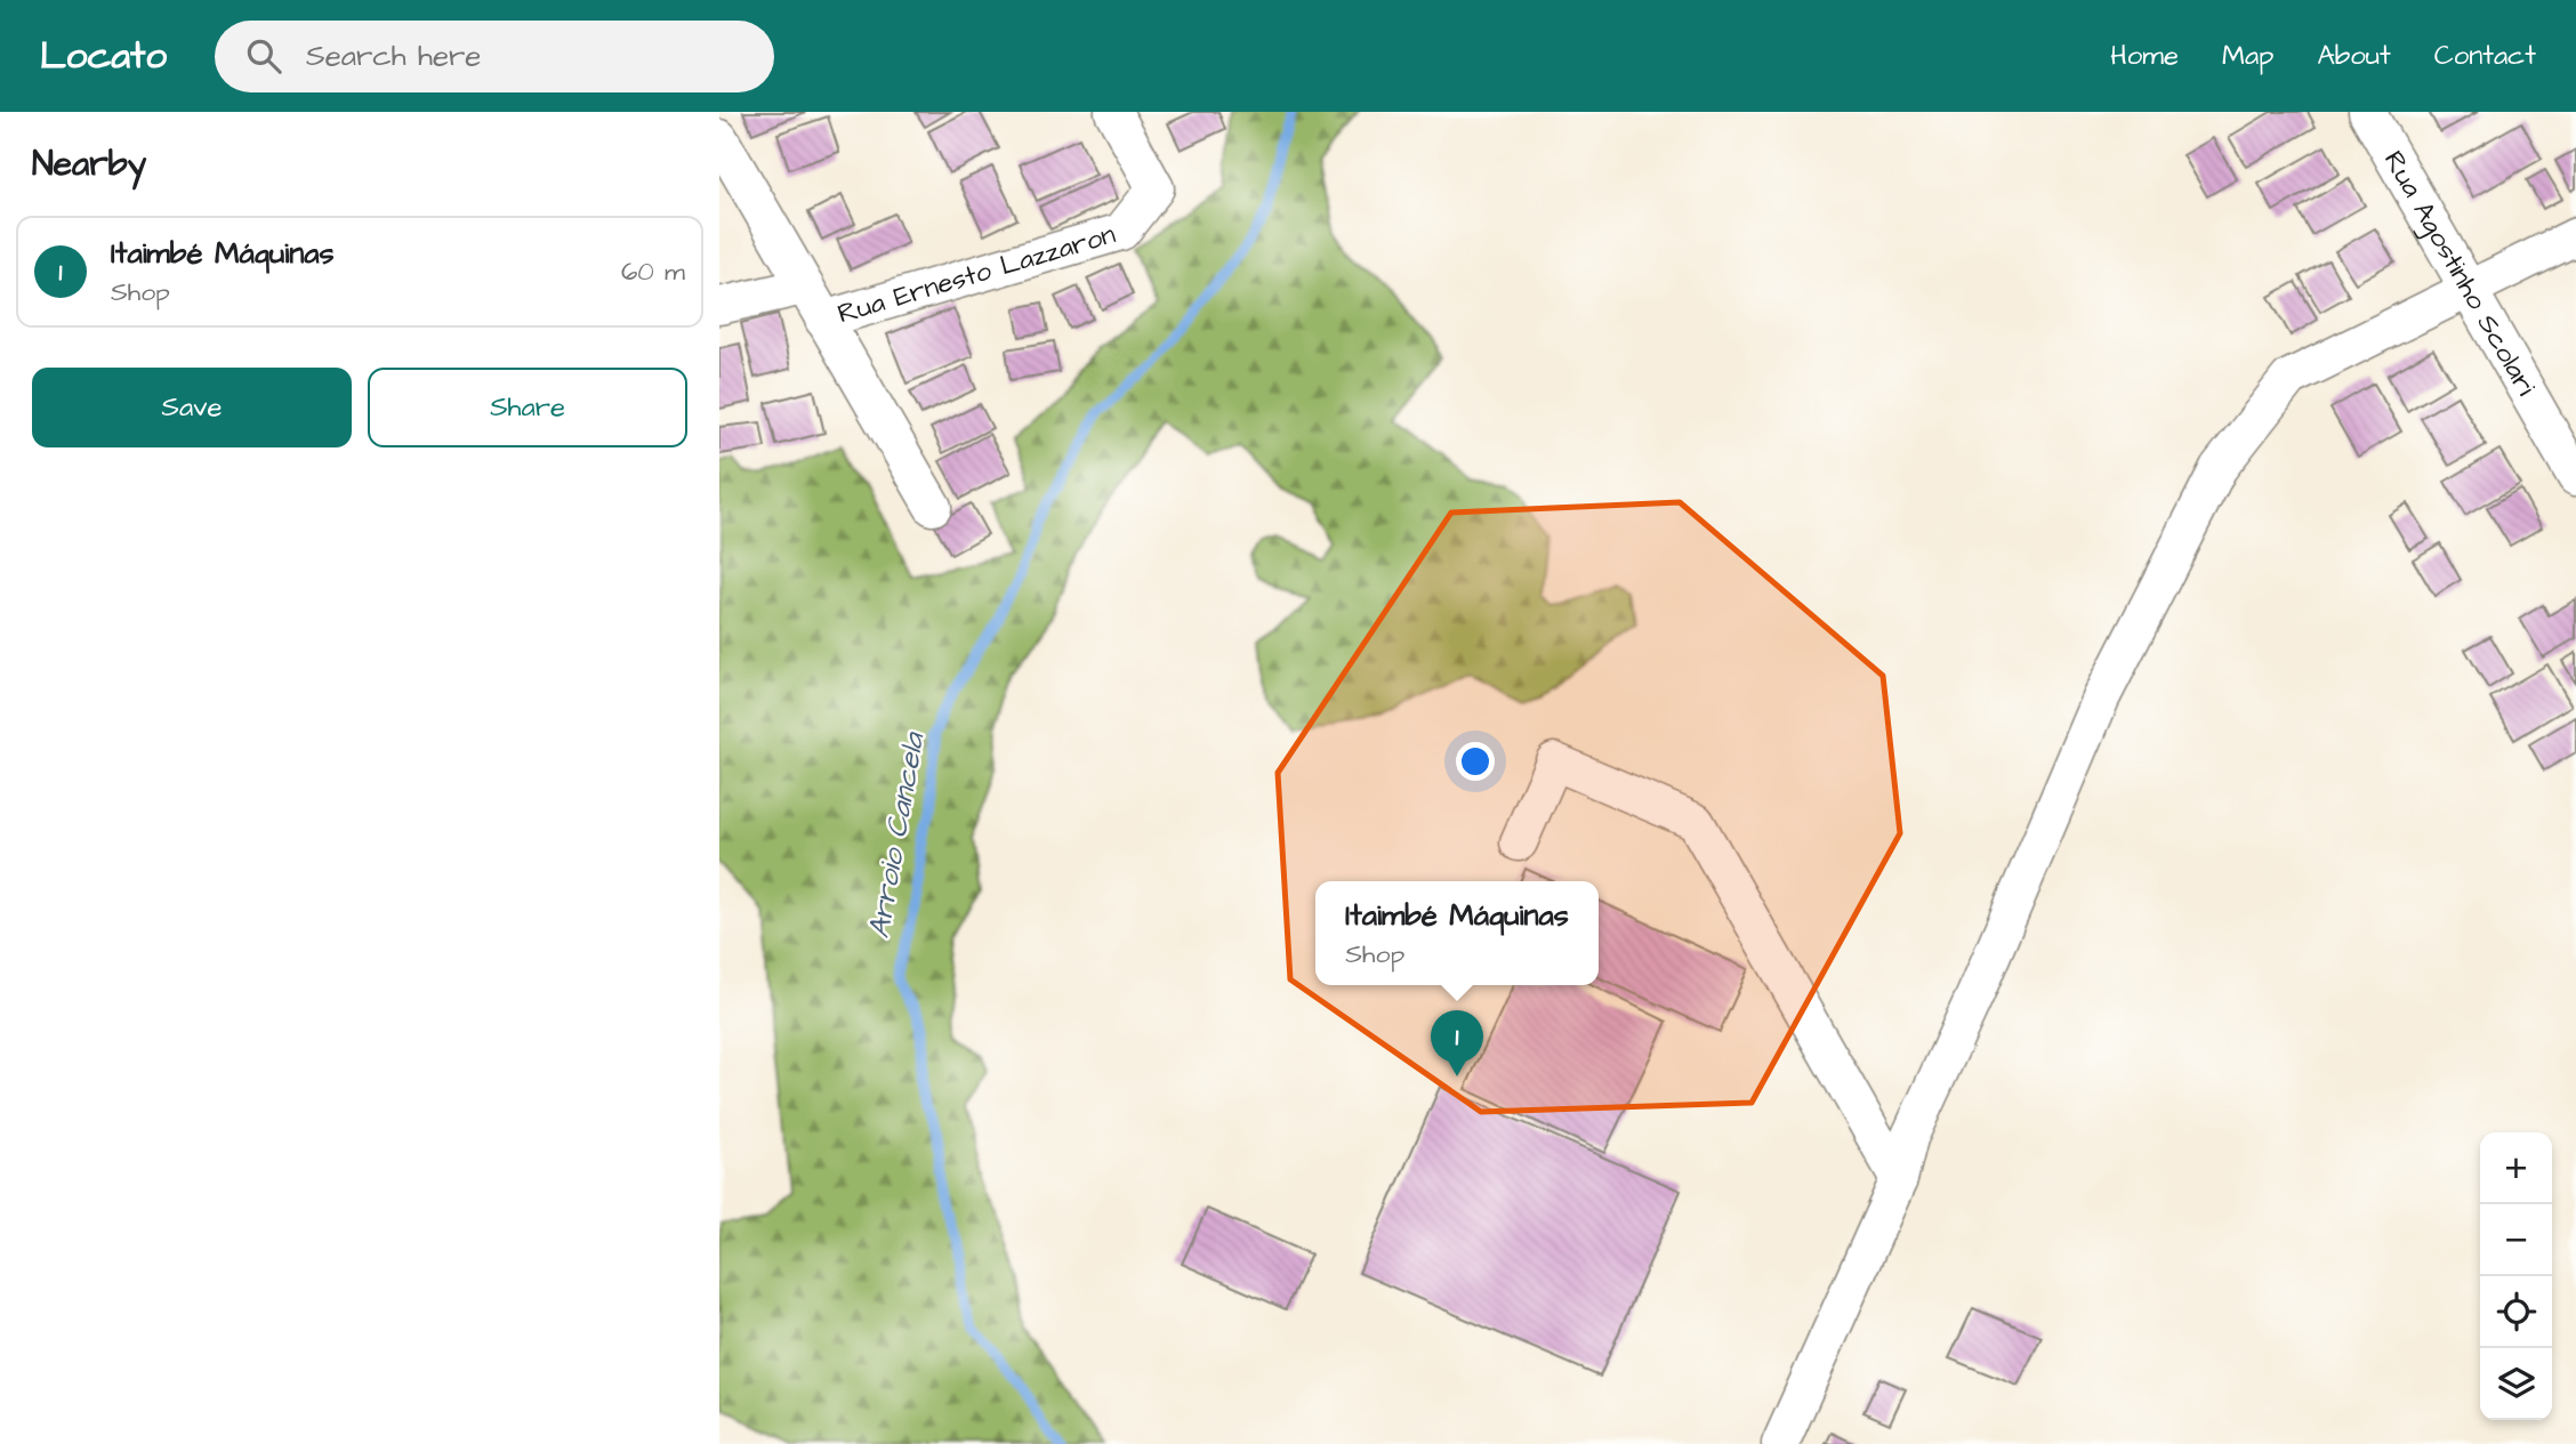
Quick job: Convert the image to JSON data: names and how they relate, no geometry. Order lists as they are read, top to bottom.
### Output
{
  "streets": {
    "street": ["Rua Ernesto Lazzaron", "Rua Agostinho Scolari"]
  },
  "water": ["Arroio Cancela"],
  "page": {
    "header": "Locato",
    "search": "Search here",
    "nav": [
      "Home",
      "Map",
      "About",
      "Contact"
    ],
    "heading": "Nearby",
    "list": [
      {
        "mark": "1",
        "name": "Itaimbé Máquinas",
        "note": "Shop",
        "value": "60 m"
      }
    ],
    "buttons": ["Save", "Share"],
    "popup": ["Itaimbé Máquinas", "Shop"],
    "pins": "1",
    "map_buttons": ["+", "−"]
  }
}
